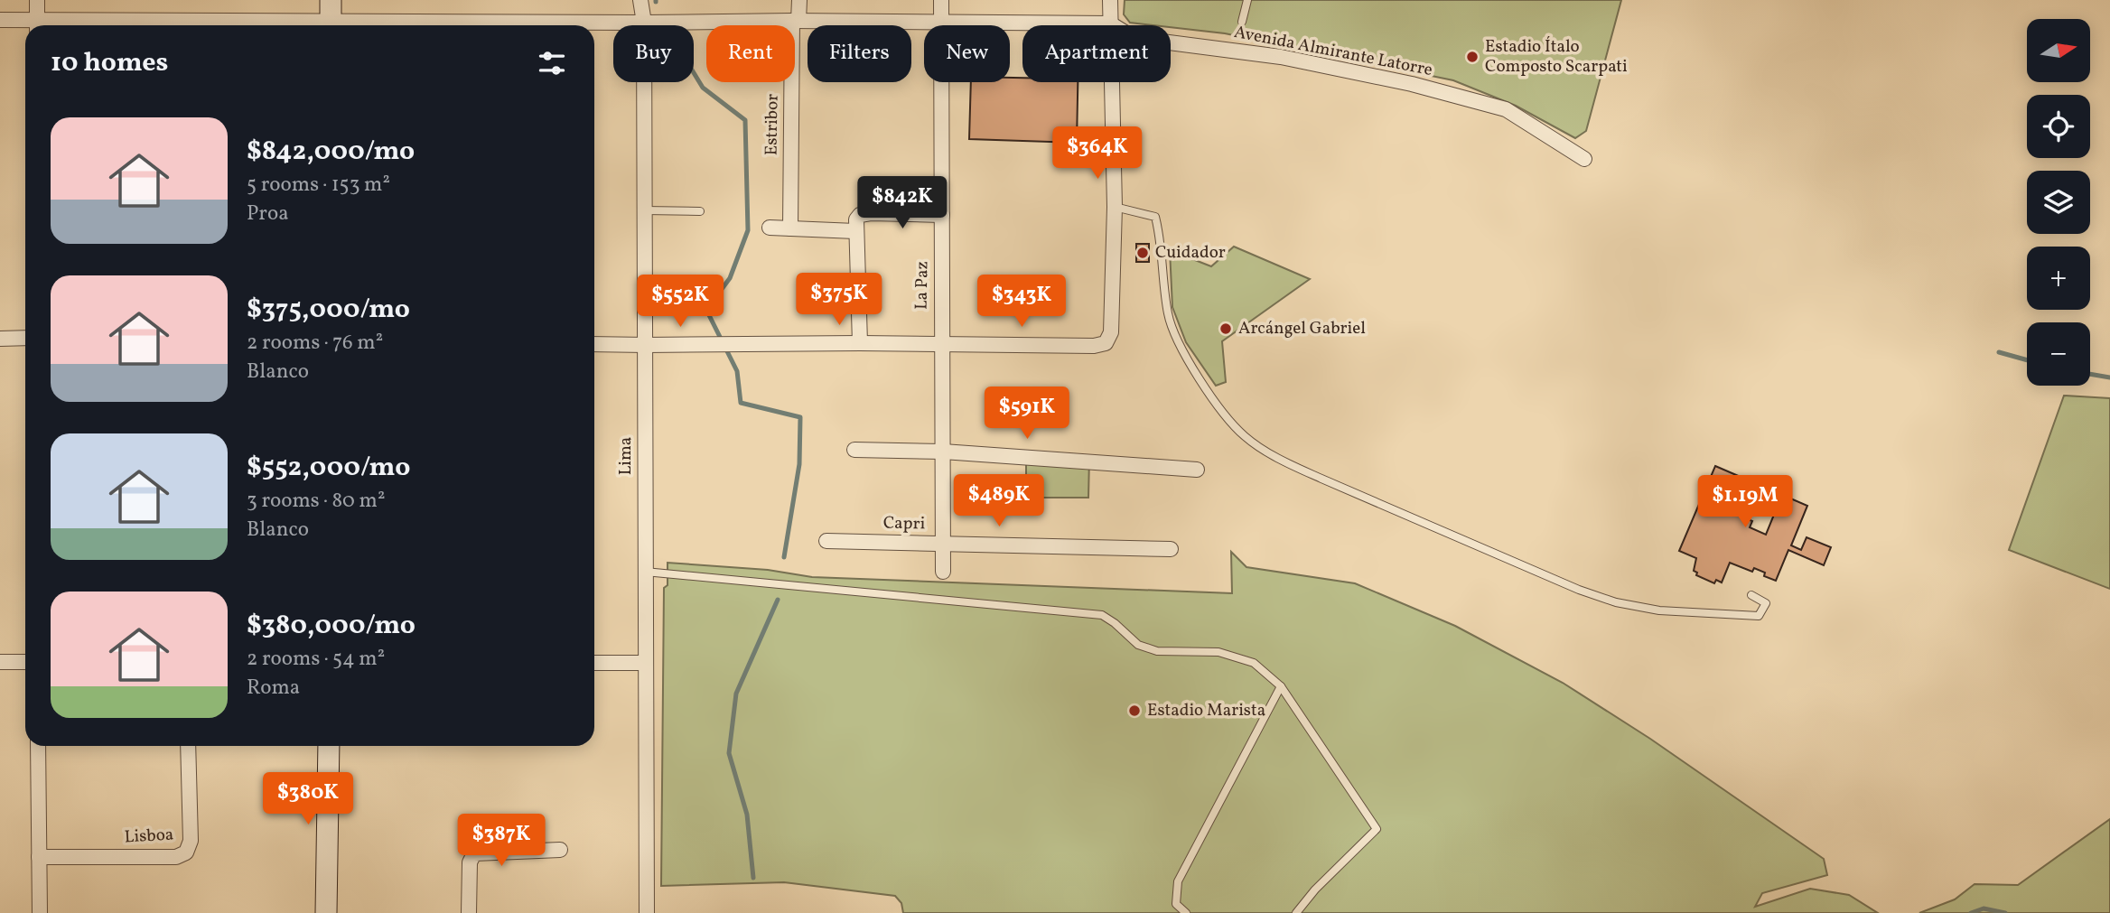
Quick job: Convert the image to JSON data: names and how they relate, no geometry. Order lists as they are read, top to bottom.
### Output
{
  "streets": {
    "street": [
      "Avenida Almirante Latorre",
      "Estribor",
      "La Paz",
      "Lima",
      "Capri",
      "Lisboa"
    ]
  },
  "crossings": [
    ["Avenida Almirante Latorre", "Estribor"],
    ["Avenida Almirante Latorre", "La Paz"],
    ["Avenida Almirante Latorre", "Lima"],
    ["La Paz", "Capri"]
  ],
  "places": [
    "Estadio Ítalo Composto Scarpati",
    "Cuidador",
    "Arcángel Gabriel",
    "Estadio Marista"
  ],
  "north": "right",
  "page": {
    "map_buttons": ["+", "−"],
    "chip": [
      "Buy",
      "Rent",
      "Filters",
      "New",
      "Apartment"
    ],
    "heading": "10 homes",
    "list": [
      {
        "name": "$842,000/mo",
        "note": "5 rooms · 153 m² · Proa"
      },
      {
        "name": "$375,000/mo",
        "note": "2 rooms · 76 m² · Blanco"
      },
      {
        "name": "$552,000/mo",
        "note": "3 rooms · 80 m² · Blanco"
      },
      {
        "name": "$380,000/mo",
        "note": "2 rooms · 54 m² · Roma"
      }
    ],
    "price": [
      "$364K",
      "$842K",
      "$375K",
      "$552K",
      "$343K",
      "$591K",
      "$489K",
      "$1.19M",
      "$380K",
      "$387K"
    ]
  }
}
